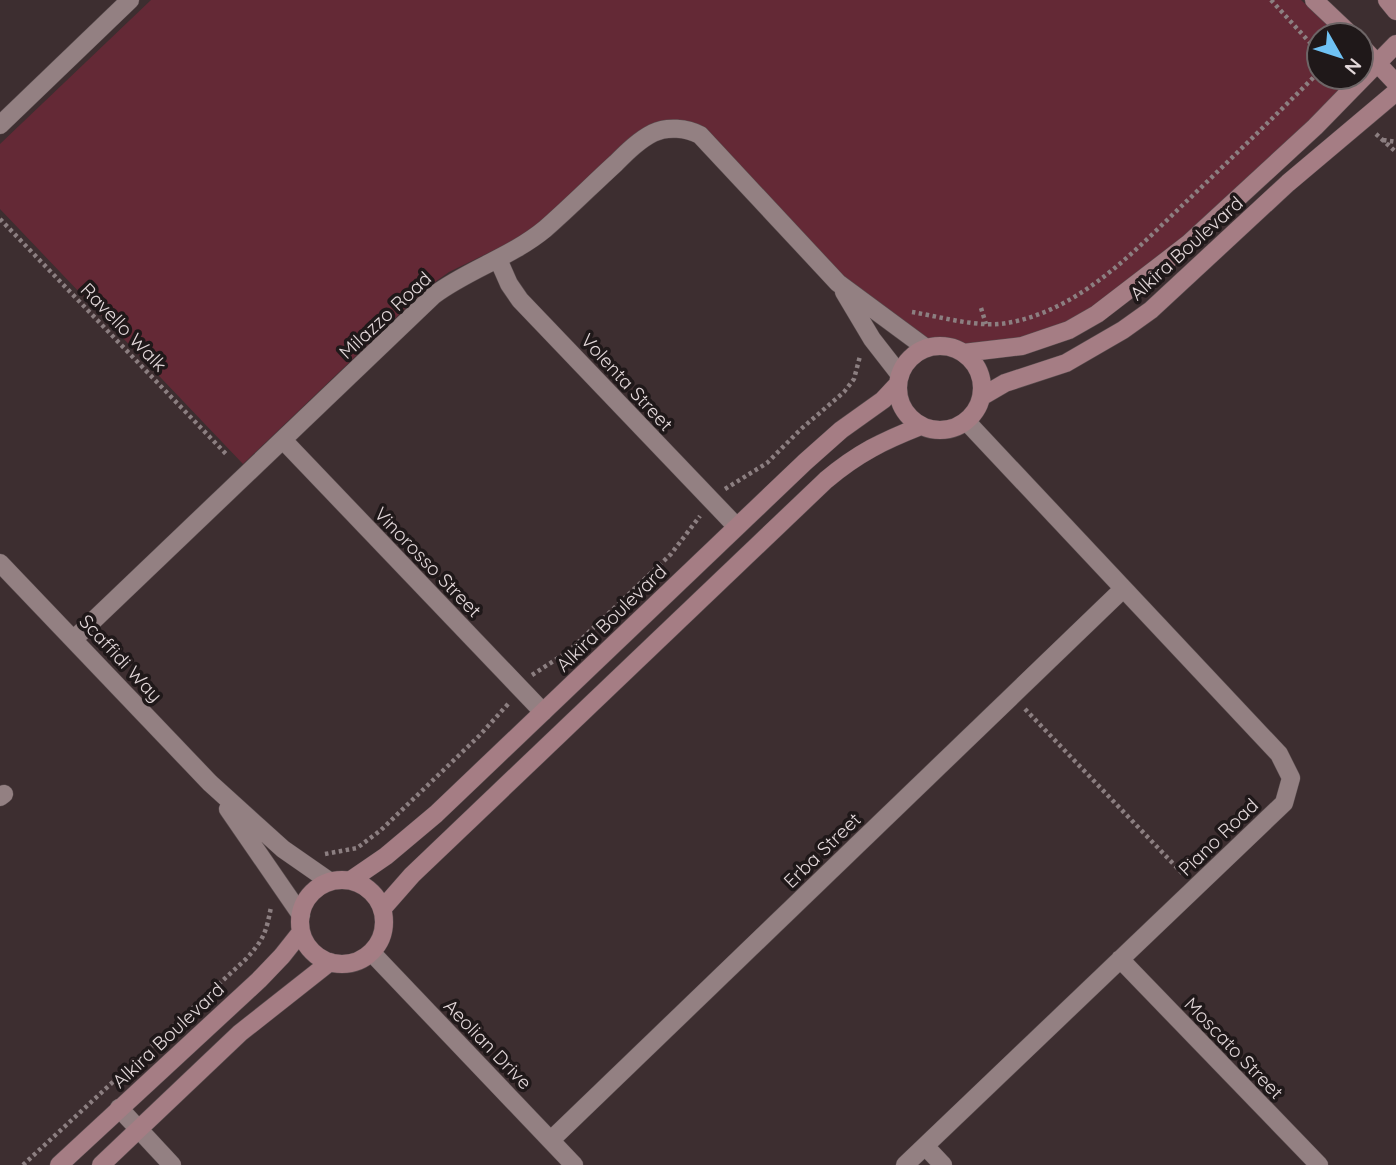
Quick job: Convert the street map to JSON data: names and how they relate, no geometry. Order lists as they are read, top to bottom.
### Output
{
  "streets": {
    "street": [
      "Alkira Boulevard",
      "Milazzo Road",
      "Volenta Street",
      "Vinorosso Street",
      "Scaffidi Way",
      "Piano Road",
      "Erba Street",
      "Aeolian Drive",
      "Moscato Street"
    ],
    "path": ["Ravello Walk"]
  },
  "crossings": [
    ["Alkira Boulevard", "Milazzo Road"],
    ["Alkira Boulevard", "Volenta Street"],
    ["Alkira Boulevard", "Vinorosso Street"],
    ["Alkira Boulevard", "Scaffidi Way"],
    ["Alkira Boulevard", "Piano Road"],
    ["Alkira Boulevard", "Aeolian Drive"],
    ["Milazzo Road", "Volenta Street"],
    ["Milazzo Road", "Vinorosso Street"],
    ["Milazzo Road", "Scaffidi Way"],
    ["Milazzo Road", "Piano Road"],
    ["Scaffidi Way", "Aeolian Drive"],
    ["Piano Road", "Erba Street"],
    ["Piano Road", "Moscato Street"],
    ["Erba Street", "Aeolian Drive"]
  ],
  "north": "bottom right"
}
